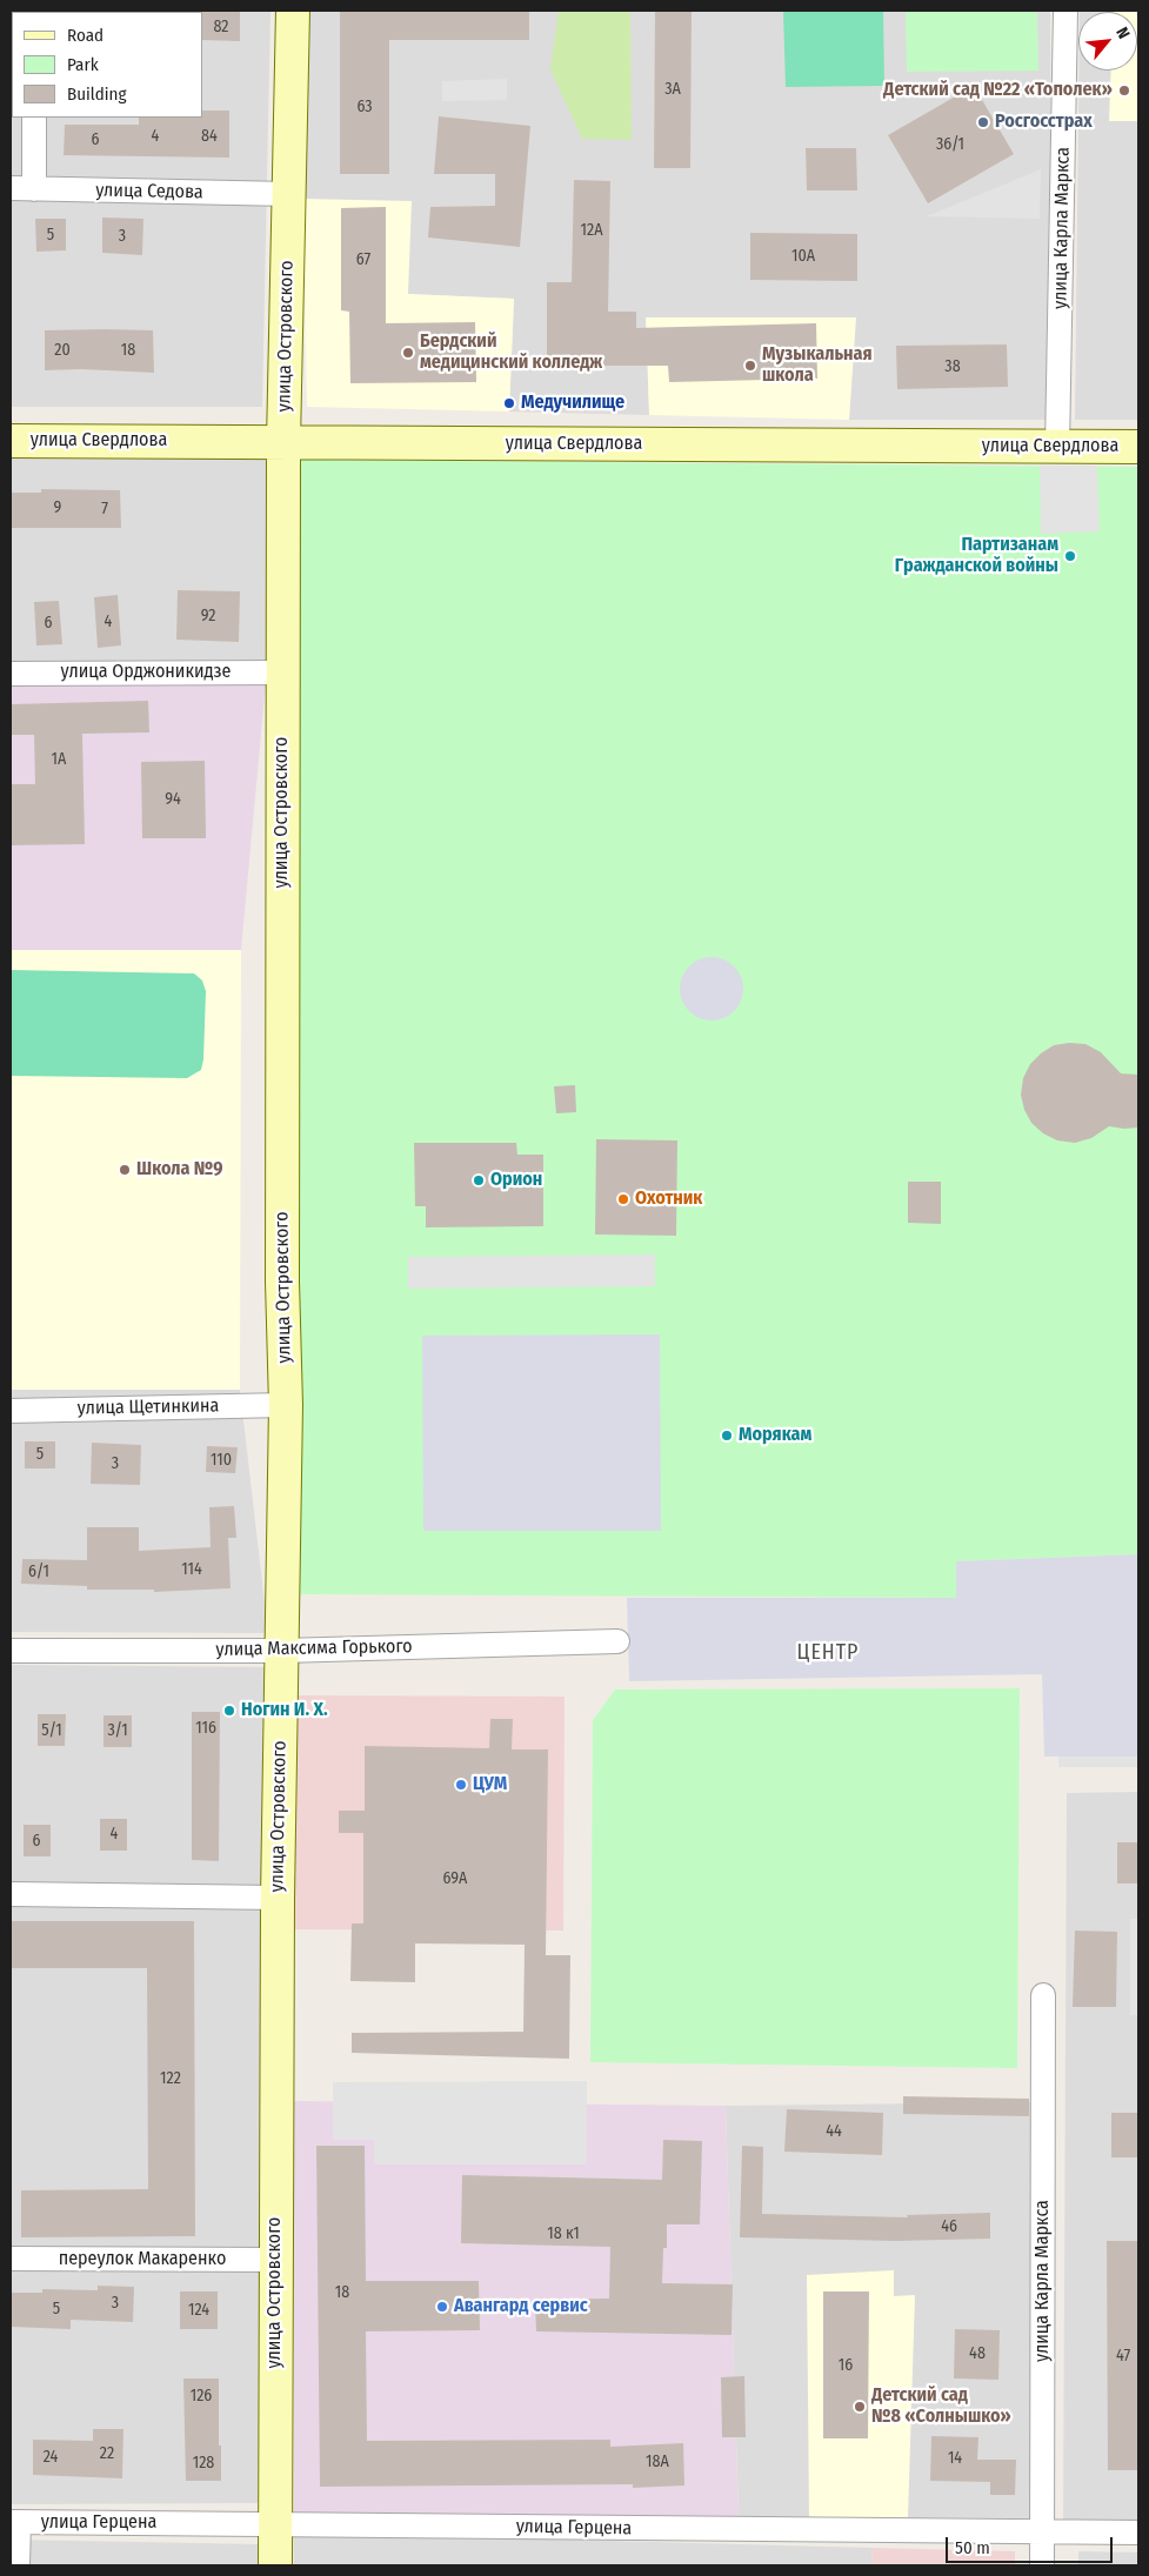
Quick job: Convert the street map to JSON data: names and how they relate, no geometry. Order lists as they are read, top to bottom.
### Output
{
  "streets": {
    "street": [
      "улица Седова",
      "улица Карла Маркса",
      "улица Островского",
      "улица Свердлова",
      "улица Орджоникидзе",
      "улица Щетинкина",
      "улица Максима Горького",
      "переулок Макаренко",
      "улица Герцена"
    ]
  },
  "crossings": [
    ["улица Седова", "улица Островского"],
    ["улица Карла Маркса", "улица Свердлова"],
    ["улица Карла Маркса", "улица Герцена"],
    ["улица Островского", "улица Свердлова"],
    ["улица Островского", "улица Орджоникидзе"],
    ["улица Островского", "улица Щетинкина"],
    ["улица Островского", "улица Максима Горького"],
    ["улица Островского", "переулок Макаренко"],
    ["улица Островского", "улица Герцена"]
  ],
  "districts": ["ЦЕНТР"],
  "places": [
    "Детский сад №22 «Тополек»",
    "Росгосстрах",
    "Бердский медицинский колледж",
    "Музыкальная школа",
    "Медучилище",
    "Партизанам Гражданской войны",
    "Школа №9",
    "Орион",
    "Охотник",
    "Морякам",
    "Ногин И. Х.",
    "ЦУМ",
    "Авангард сервис",
    "Детский сад №8 «Солнышко»"
  ],
  "house_numbers": [
    "82",
    "3А",
    "63",
    "4",
    "84",
    "6",
    "36/1",
    "12А",
    "5",
    "3",
    "10А",
    "67",
    "20",
    "18",
    "38",
    "9",
    "7",
    "92",
    "4",
    "6",
    "1А",
    "94",
    "5",
    "110",
    "3",
    "114",
    "6/1",
    "116",
    "5/1",
    "3/1",
    "4",
    "6",
    "69А",
    "122",
    "44",
    "46",
    "18 к1",
    "18",
    "3",
    "5",
    "124",
    "48",
    "47",
    "16",
    "126",
    "22",
    "24",
    "14",
    "18А",
    "128"
  ],
  "legend": ["Road", "Park", "Building"],
  "scale_bar": "50 m",
  "north": "top right"
}
